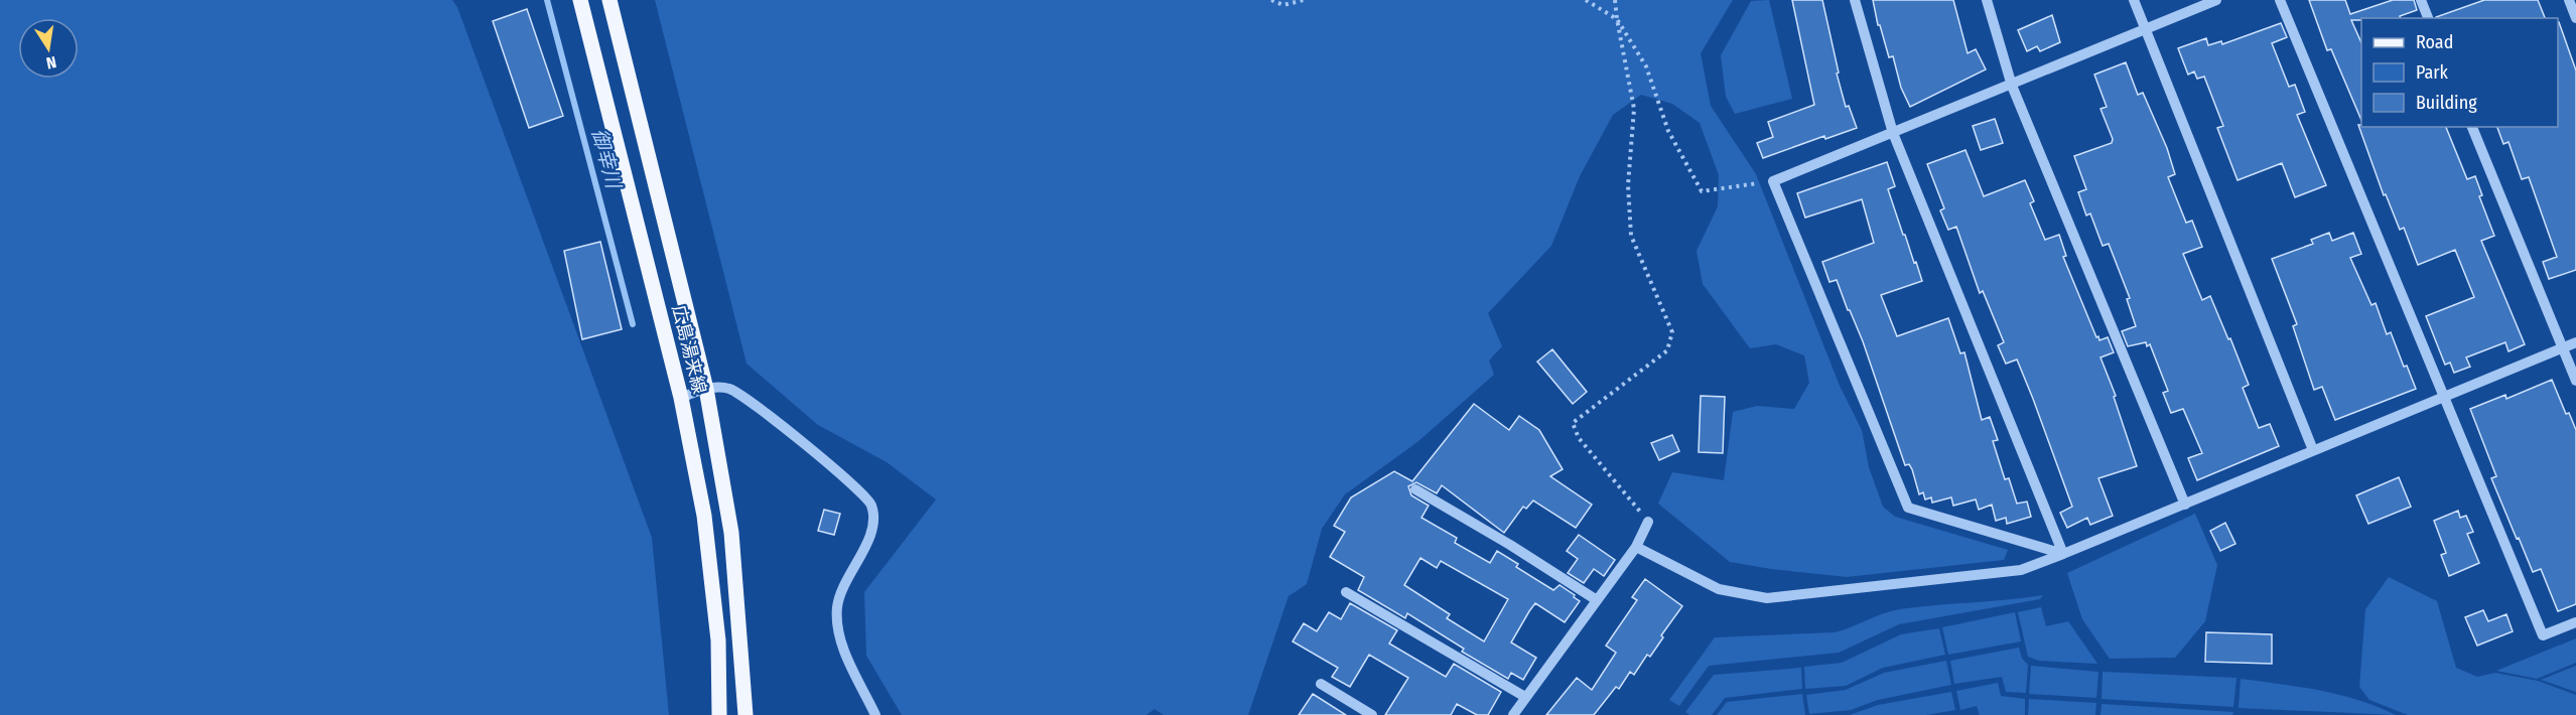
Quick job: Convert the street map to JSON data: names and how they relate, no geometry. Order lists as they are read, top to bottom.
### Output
{
  "streets": {
    "main road": ["広島湯来線"]
  },
  "water": ["御幸川"],
  "legend": ["Road", "Park", "Building"],
  "north": "bottom"
}
